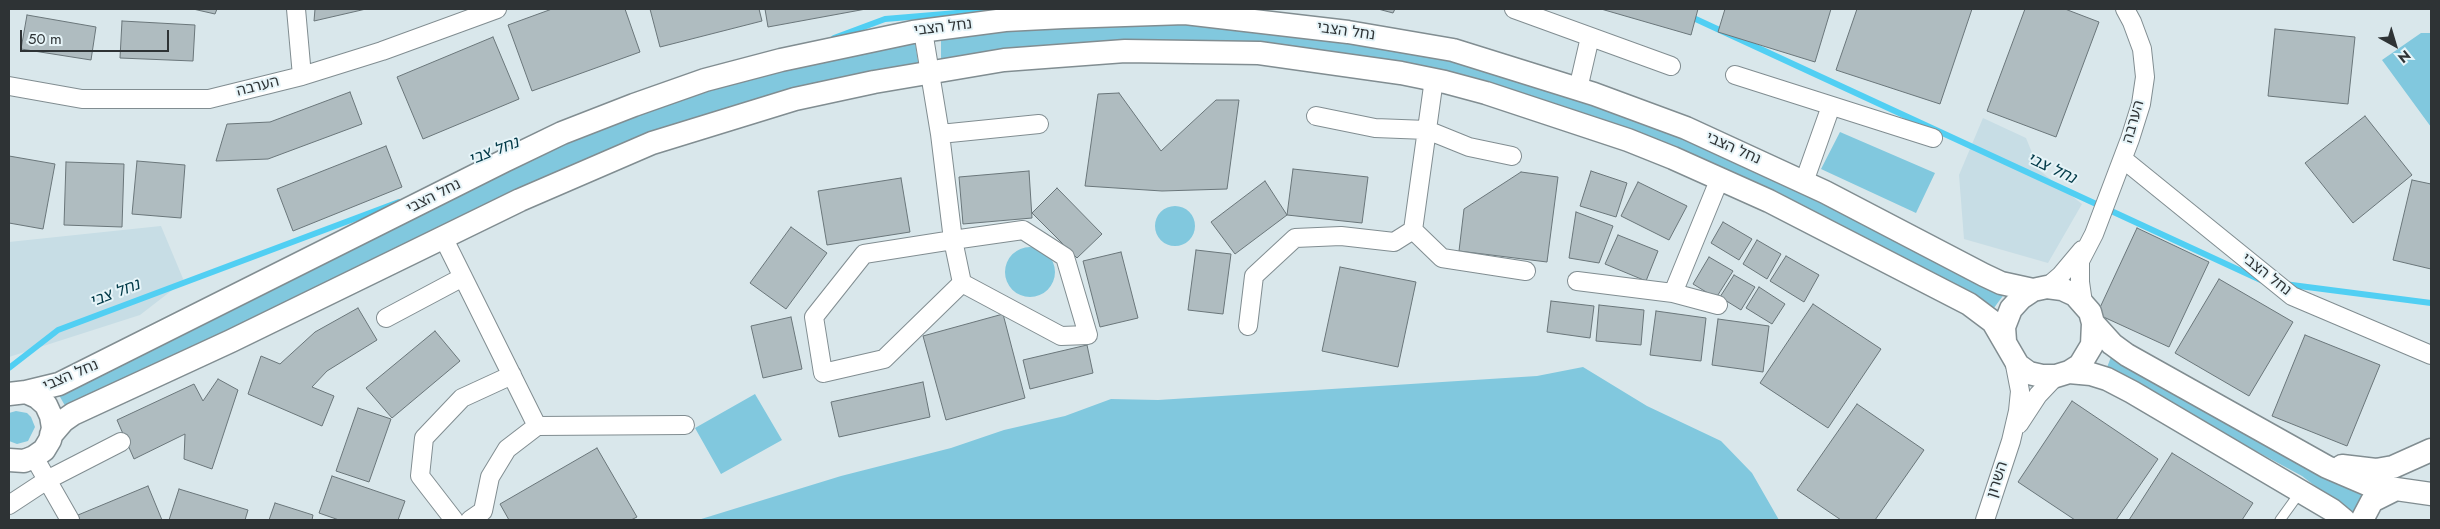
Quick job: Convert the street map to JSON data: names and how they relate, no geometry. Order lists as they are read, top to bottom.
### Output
{
  "streets": {
    "street": ["נחל הצבי", "הערבה", "השרון"]
  },
  "crossings": [
    ["נחל הצבי", "הערבה"],
    ["נחל הצבי", "השרון"],
    ["הערבה", "השרון"]
  ],
  "water": ["נחל צבי"],
  "scale_bar": "50 m",
  "north": "bottom right"
}
